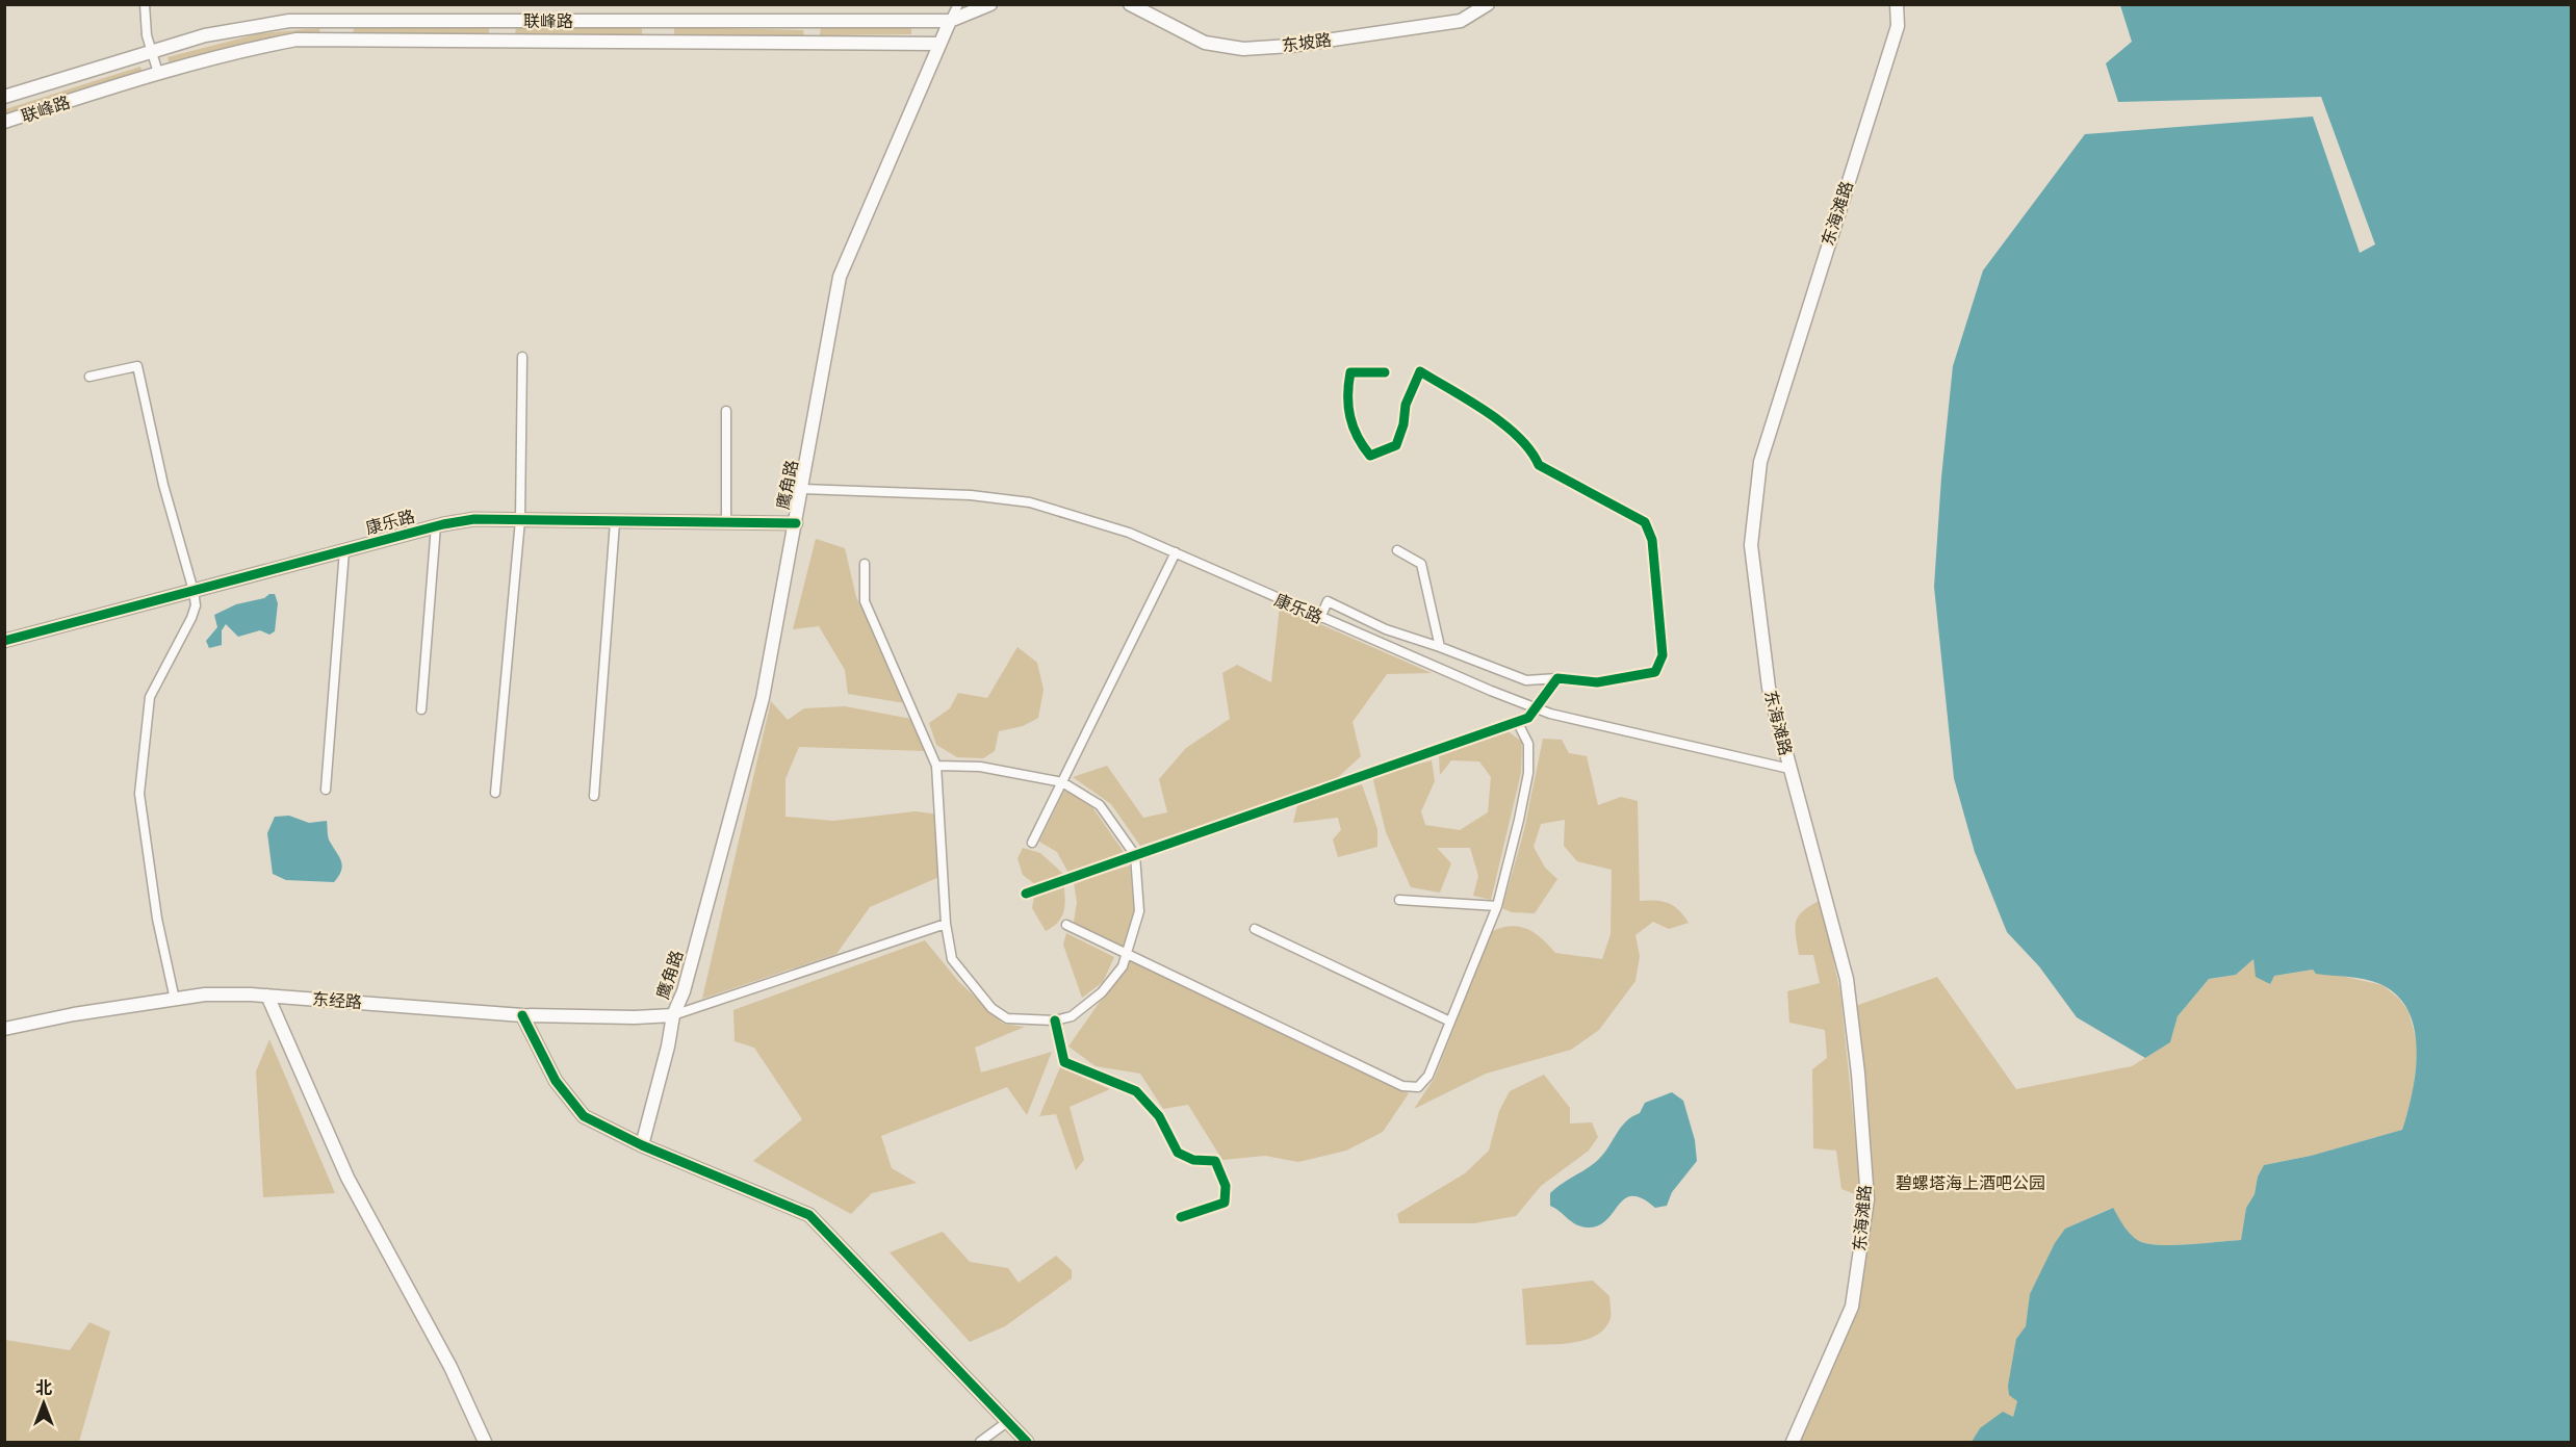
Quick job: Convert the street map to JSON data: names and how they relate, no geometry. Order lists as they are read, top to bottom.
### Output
{
  "streets": {
    "main road": [
      "联峰路",
      "东坡路",
      "东海滩路",
      "鹰角路",
      "康乐路",
      "东经路"
    ]
  },
  "crossings": [
    ["联峰路", "鹰角路"],
    ["东海滩路", "康乐路"],
    ["鹰角路", "康乐路"],
    ["鹰角路", "东经路"]
  ],
  "parks": ["碧螺塔海上酒吧公园"],
  "north": "top"
}
